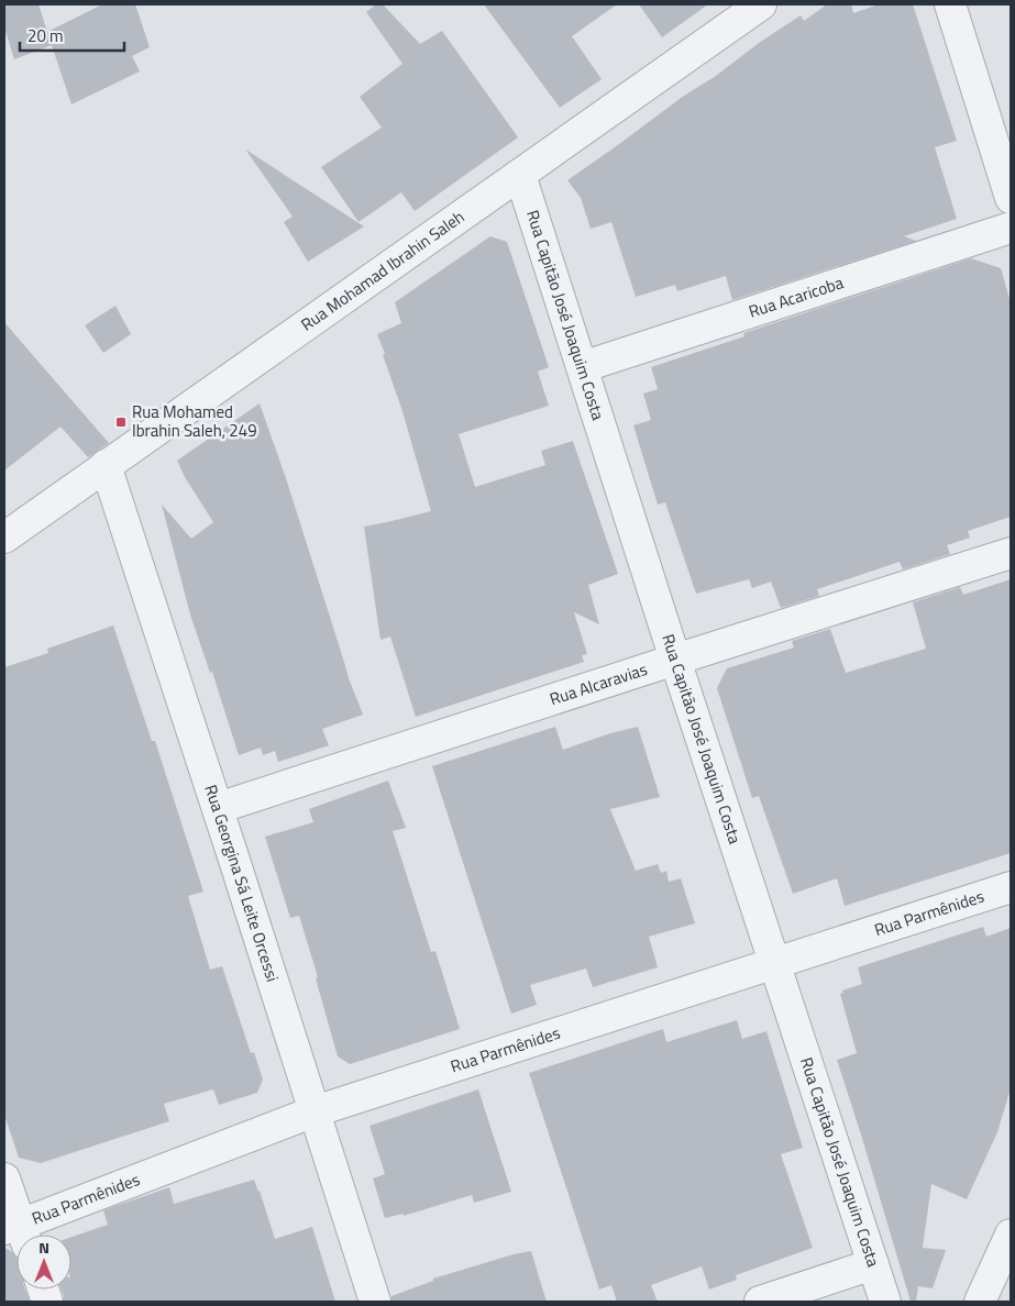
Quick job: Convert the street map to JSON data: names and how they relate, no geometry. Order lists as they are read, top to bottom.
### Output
{
  "streets": {
    "street": [
      "Rua Mohamad Ibrahin Saleh",
      "Rua Acaricoba",
      "Rua Capitão José Joaquim Costa",
      "Rua Alcaravias",
      "Rua Georgina Sá Leite Orcessi",
      "Rua Parmênides"
    ]
  },
  "crossings": [
    ["Rua Mohamad Ibrahin Saleh", "Rua Capitão José Joaquim Costa"],
    ["Rua Mohamad Ibrahin Saleh", "Rua Georgina Sá Leite Orcessi"],
    ["Rua Acaricoba", "Rua Capitão José Joaquim Costa"],
    ["Rua Capitão José Joaquim Costa", "Rua Alcaravias"],
    ["Rua Capitão José Joaquim Costa", "Rua Parmênides"],
    ["Rua Alcaravias", "Rua Georgina Sá Leite Orcessi"],
    ["Rua Georgina Sá Leite Orcessi", "Rua Parmênides"]
  ],
  "places": {
    "transit": ["Rua Mohamed Ibrahin Saleh, 249"]
  },
  "scale_bar": "20 m",
  "north": "top"
}
